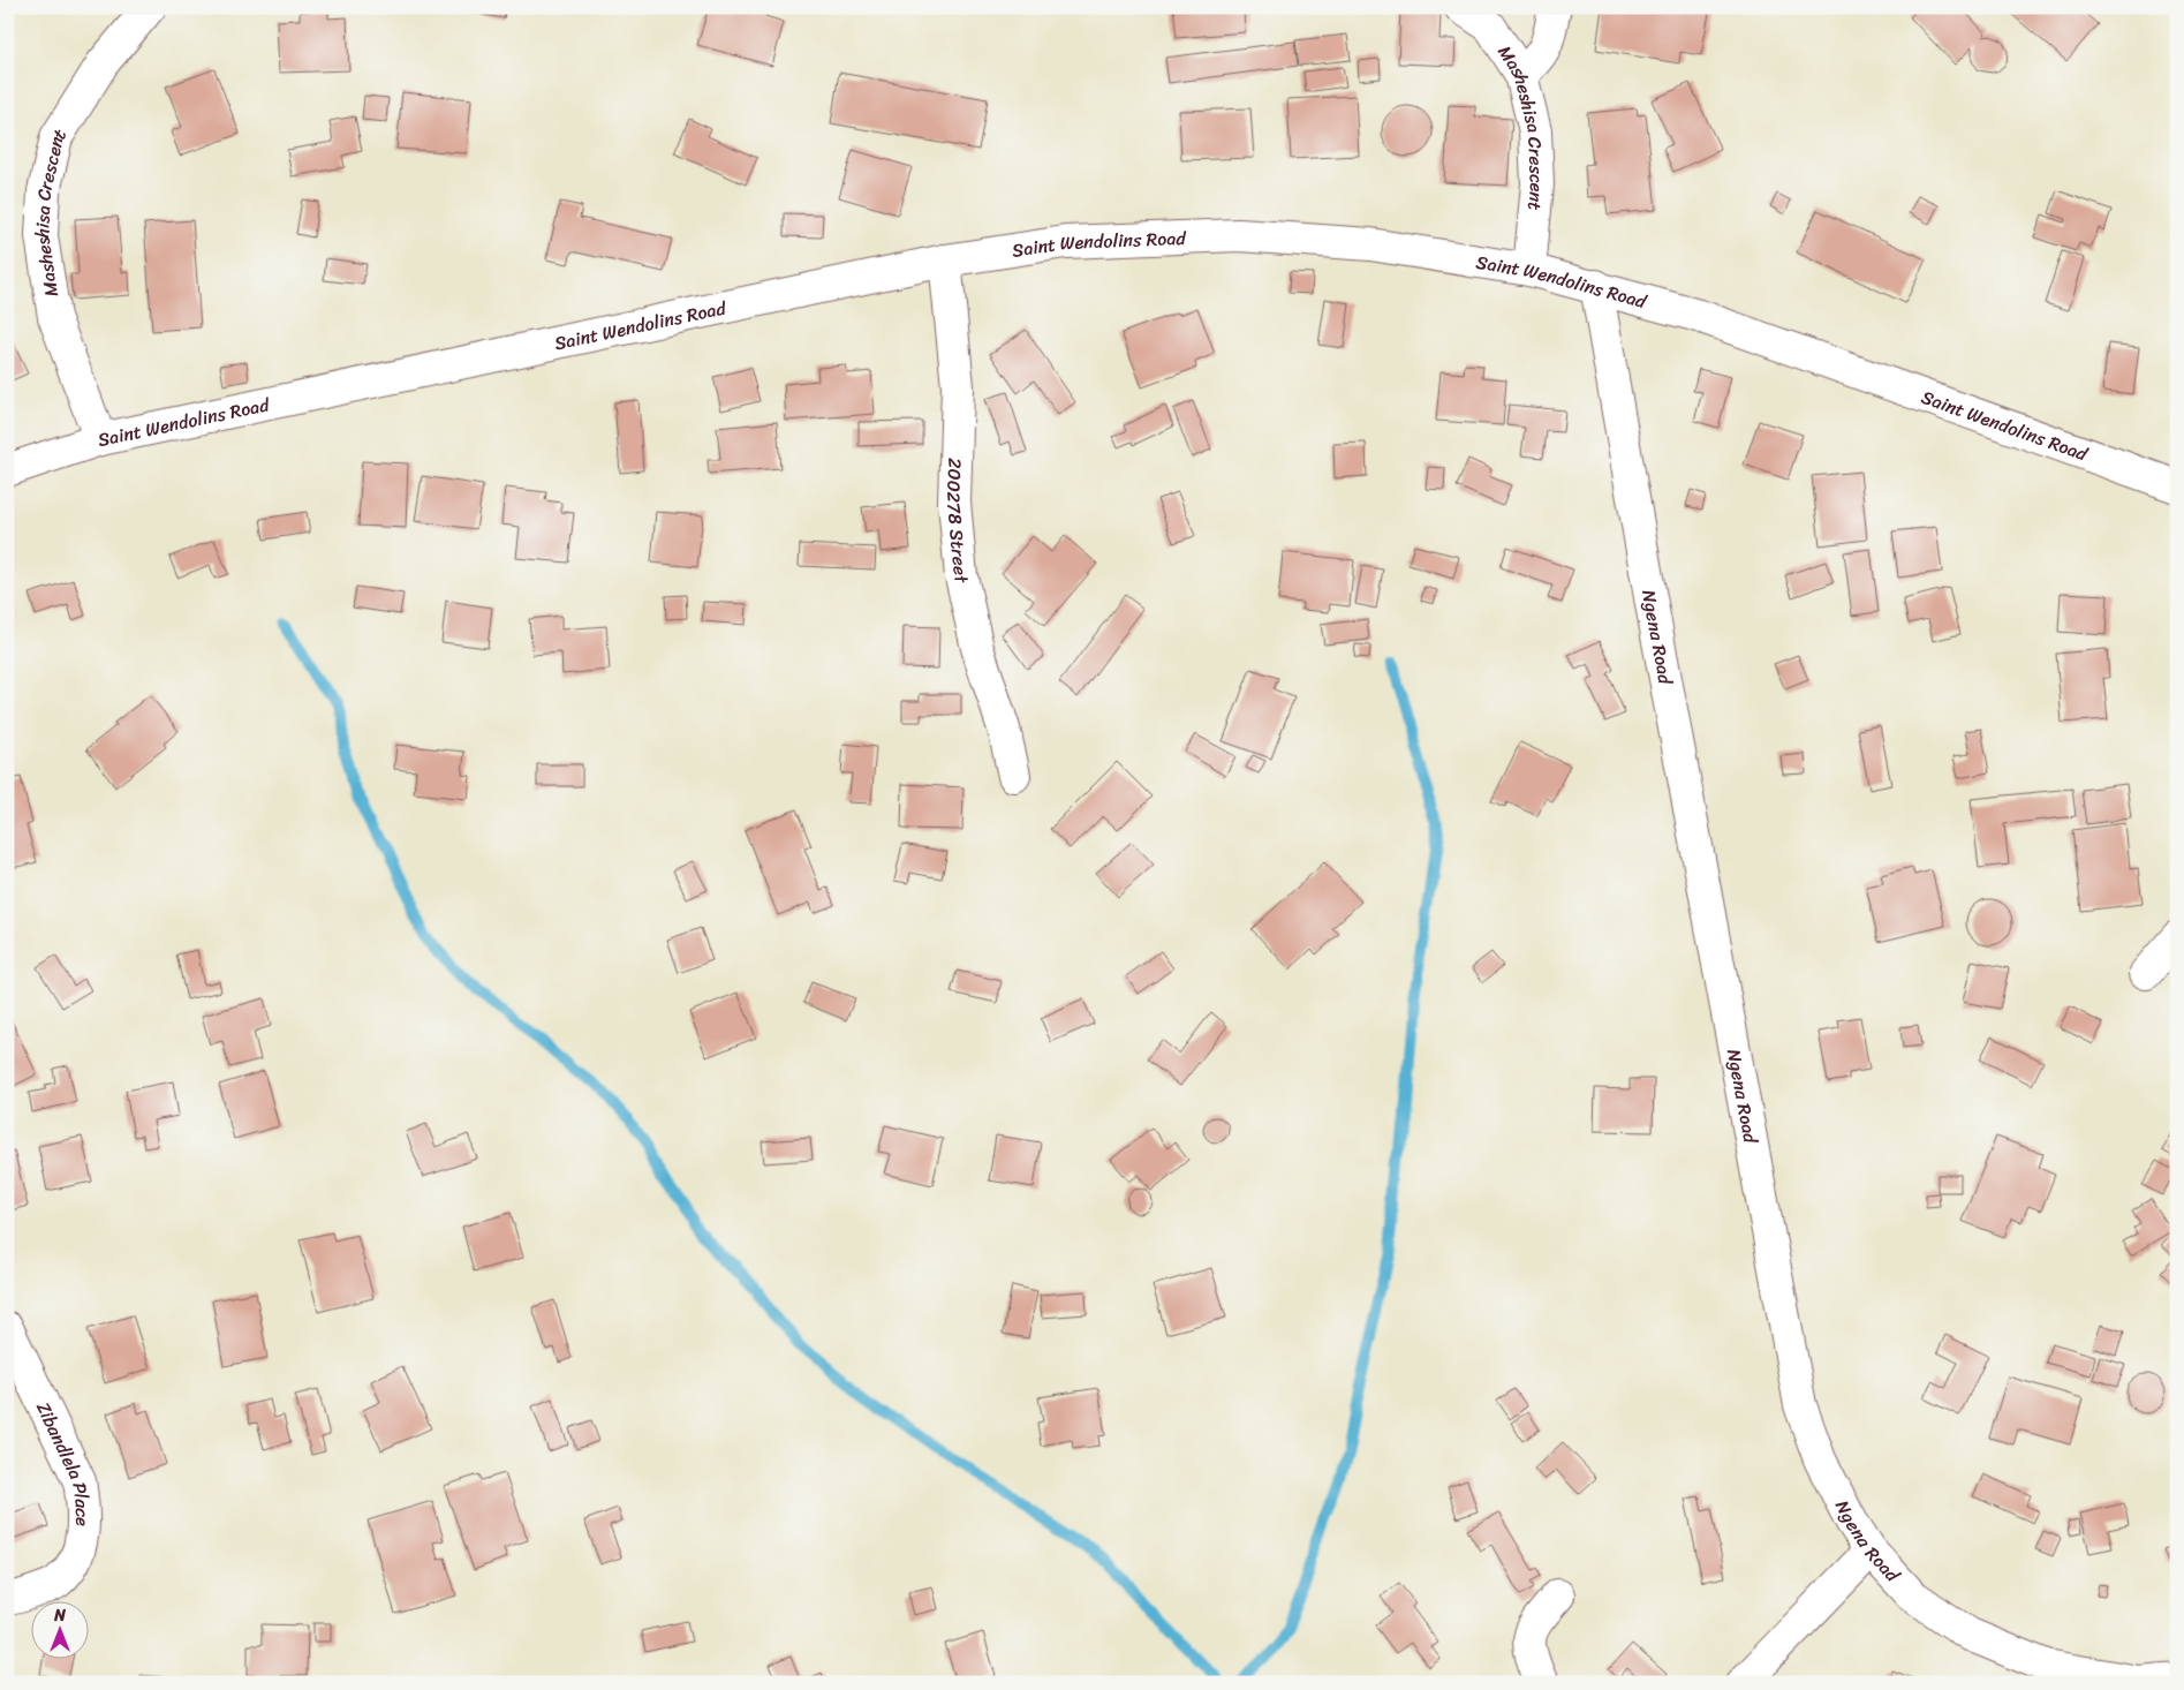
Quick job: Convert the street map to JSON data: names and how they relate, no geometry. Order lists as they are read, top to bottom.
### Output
{
  "streets": {
    "street": [
      "Masheshisa Crescent",
      "Saint Wendolins Road",
      "200278 Street",
      "Ngena Road",
      "Zibandlela Place"
    ]
  },
  "crossings": [
    ["Masheshisa Crescent", "Saint Wendolins Road"],
    ["Saint Wendolins Road", "200278 Street"],
    ["Saint Wendolins Road", "Ngena Road"]
  ],
  "north": "top"
}
